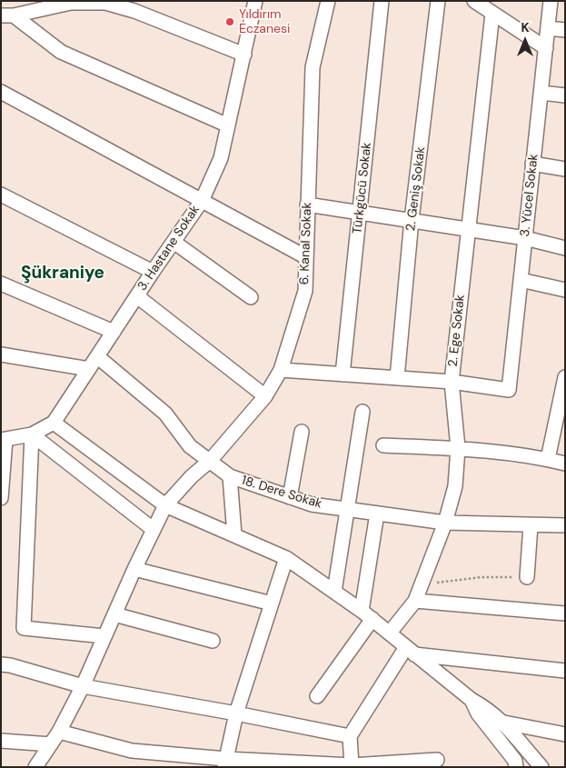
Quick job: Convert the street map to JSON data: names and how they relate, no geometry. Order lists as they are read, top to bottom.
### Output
{
  "streets": {
    "street": [
      "Türkgücü Sokak",
      "2. Geniş Sokak",
      "3. Yücel Sokak",
      "6. Kanal Sokak",
      "3. Hastane Sokak",
      "2. Ege Sokak",
      "18. Dere Sokak"
    ]
  },
  "crossings": [
    ["3. Yücel Sokak", "2. Ege Sokak"],
    ["6. Kanal Sokak", "18. Dere Sokak"],
    ["3. Hastane Sokak", "18. Dere Sokak"],
    ["2. Ege Sokak", "18. Dere Sokak"]
  ],
  "districts": ["Şükraniye"],
  "places": ["Yıldırım Eczanesi"],
  "north": "top"
}
